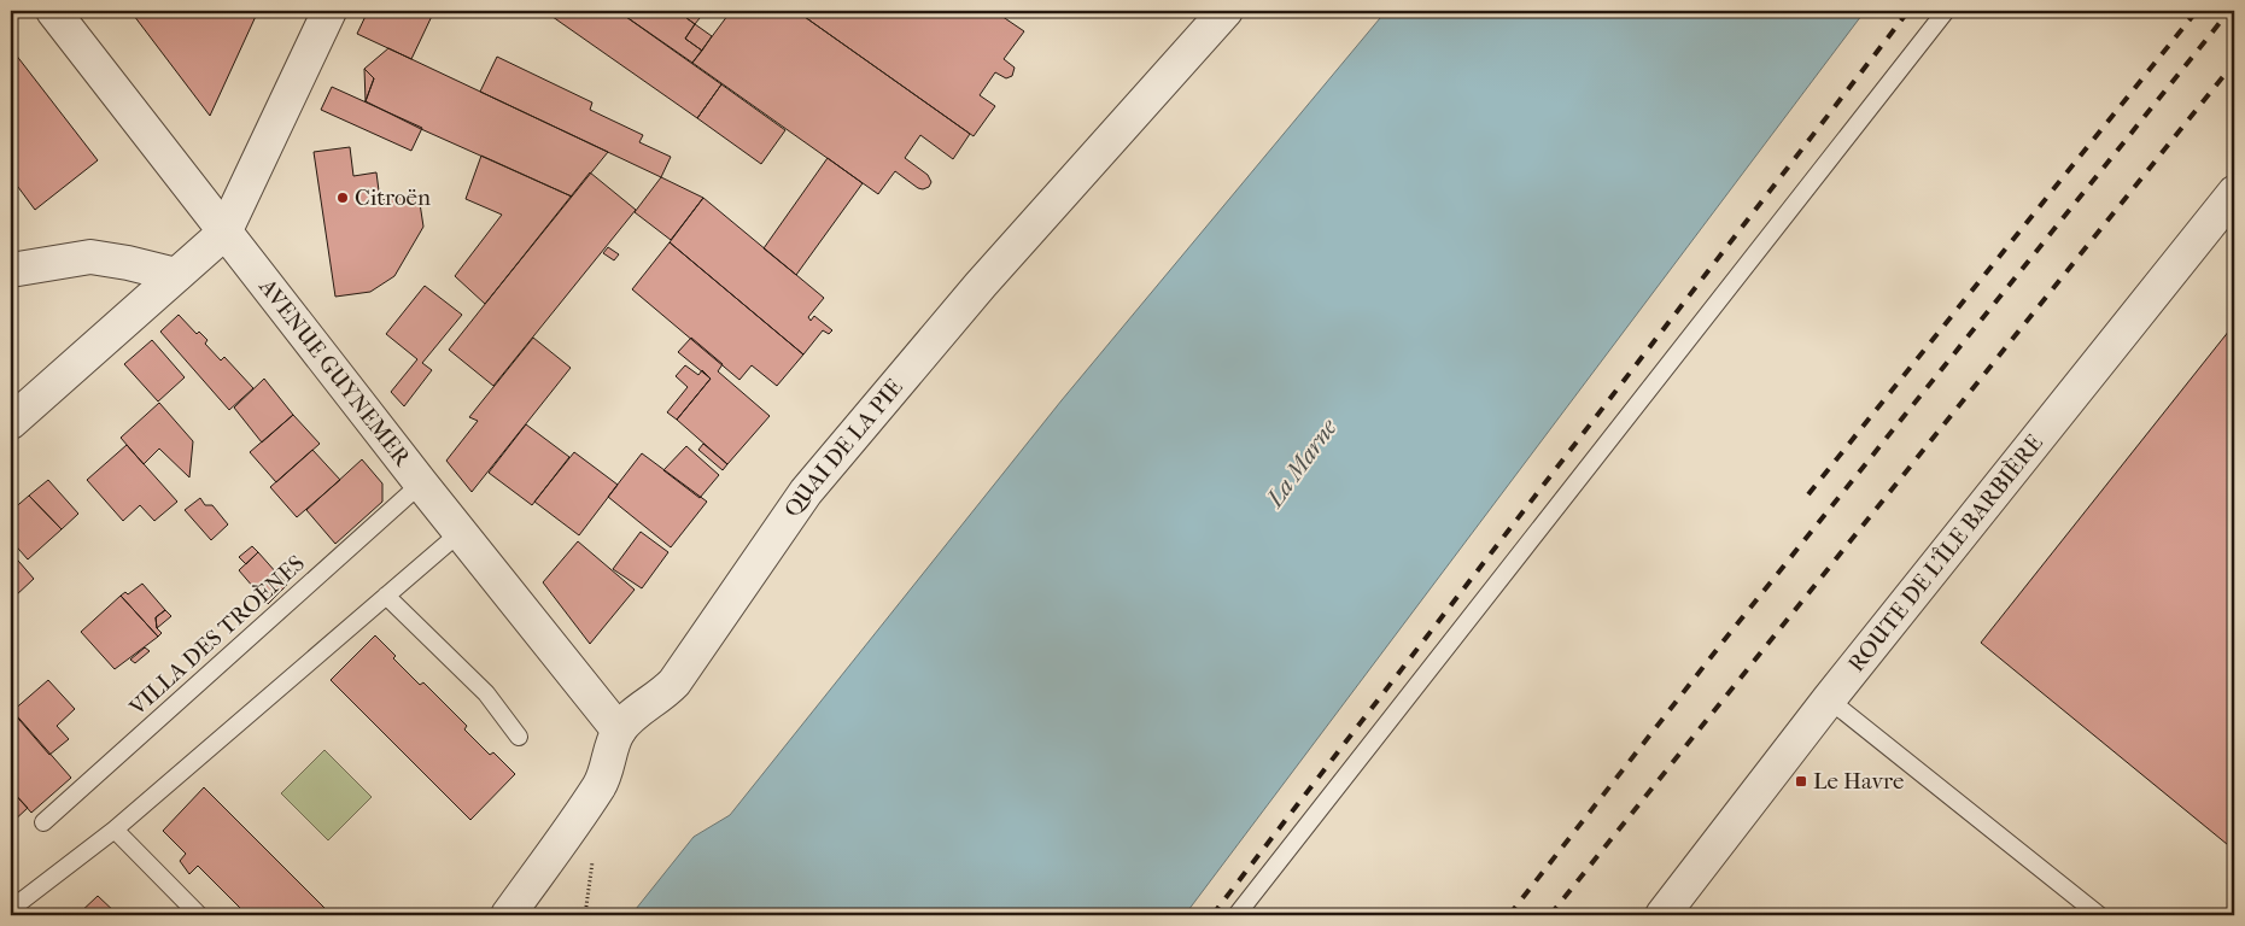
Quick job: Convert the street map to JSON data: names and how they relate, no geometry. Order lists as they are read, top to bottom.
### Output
{
  "streets": {
    "street": ["AVENUE GUYNEMER", "QUAI DE LA PIE", "ROUTE DE L'ÎLE BARBIÈRE"],
    "lane": ["VILLA DES TROÈNES"]
  },
  "crossings": [
    ["AVENUE GUYNEMER", "QUAI DE LA PIE"],
    ["AVENUE GUYNEMER", "VILLA DES TROÈNES"]
  ],
  "water": ["La Marne"],
  "places": {
    "other": ["Citroën"],
    "transit": ["Le Havre"]
  }
}
